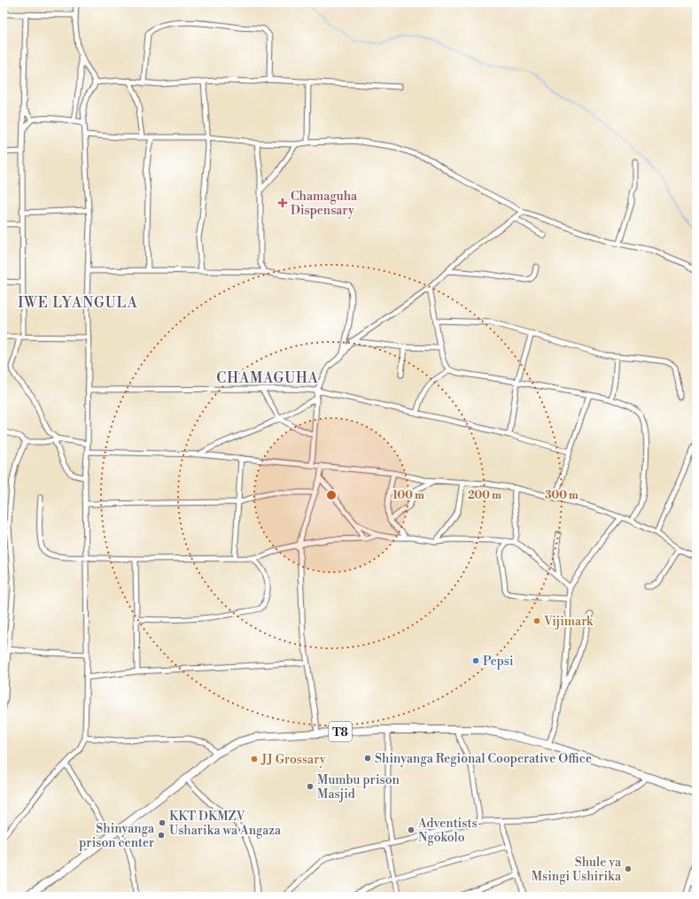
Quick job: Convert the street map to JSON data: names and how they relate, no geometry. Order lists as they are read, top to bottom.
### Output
{
  "streets": {
    "highway": ["T8"]
  },
  "districts": ["IWE LYANGULA", "CHAMAGUHA"],
  "places": {
    "health": ["Chamaguha Dispensary"],
    "other": [
      "Vijimark",
      "Pepsi",
      "Shinyanga Regional Cooperative Office",
      "JJ Grossary",
      "Mumbu prison Masjid",
      "KKT DKMZV Usharika wa Angaza",
      "Adventists Ngokolo",
      "Shinyanga prison center",
      "Shule ya Msingi Ushirika"
    ]
  },
  "rings": ["100 m", "200 m", "300 m"]
}
